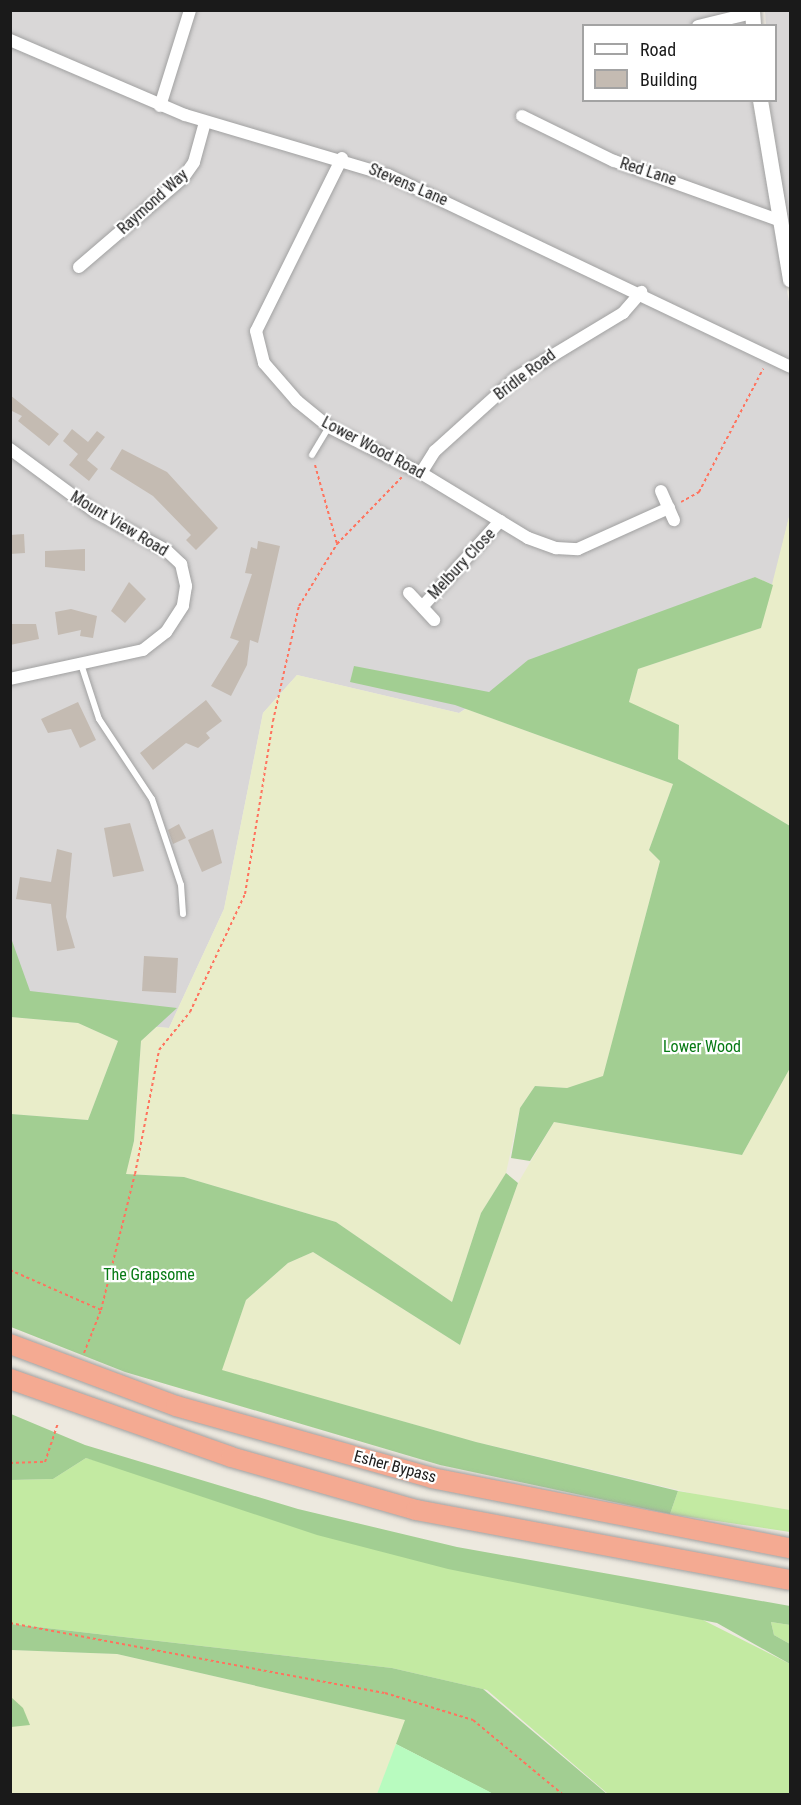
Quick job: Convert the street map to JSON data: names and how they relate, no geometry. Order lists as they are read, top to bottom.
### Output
{
  "streets": {
    "highway": ["Esher Bypass"],
    "street": [
      "Red Lane",
      "Stevens Lane",
      "Raymond Way",
      "Bridle Road",
      "Lower Wood Road",
      "Mount View Road",
      "Melbury Close"
    ]
  },
  "crossings": [
    ["Stevens Lane", "Raymond Way"],
    ["Stevens Lane", "Bridle Road"],
    ["Stevens Lane", "Lower Wood Road"],
    ["Bridle Road", "Lower Wood Road"],
    ["Lower Wood Road", "Melbury Close"]
  ],
  "parks": ["Lower Wood", "The Grapsome"],
  "legend": ["Road", "Building"]
}
